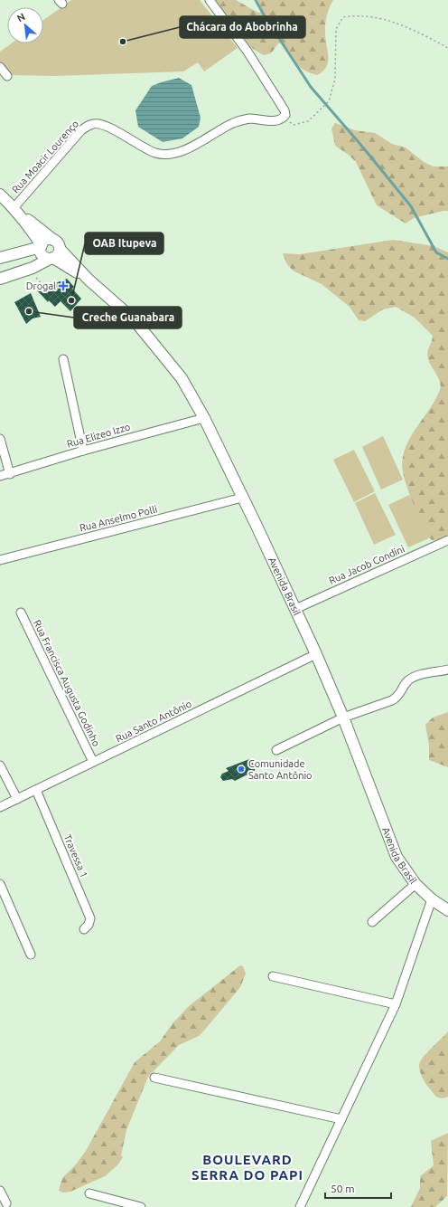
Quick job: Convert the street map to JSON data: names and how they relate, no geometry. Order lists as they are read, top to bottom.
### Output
{
  "streets": {
    "main road": ["Avenida Brasil"],
    "street": [
      "Rua Moacir Lourenço",
      "Rua Elizeo Izzo",
      "Rua Anselmo Polli",
      "Rua Jacob Condini",
      "Rua Francisca Augusta Godinho",
      "Rua Santo Antônio",
      "Travessa 1"
    ]
  },
  "crossings": [
    ["Rua Moacir Lourenço", "Avenida Brasil"],
    ["Rua Elizeo Izzo", "Avenida Brasil"],
    ["Rua Anselmo Polli", "Avenida Brasil"],
    ["Rua Jacob Condini", "Avenida Brasil"],
    ["Avenida Brasil", "Rua Santo Antônio"],
    ["Rua Francisca Augusta Godinho", "Rua Santo Antônio"],
    ["Rua Santo Antônio", "Travessa 1"]
  ],
  "districts": ["BOULEVARD SERRA DO PAPI"],
  "places": {
    "other": [
      "Chácara do Abobrinha",
      "OAB Itupeva",
      "Creche Guanabara",
      "Comunidade Santo Antônio"
    ],
    "health": ["Drogal"]
  },
  "scale_bar": "50 m",
  "north": "top left"
}
